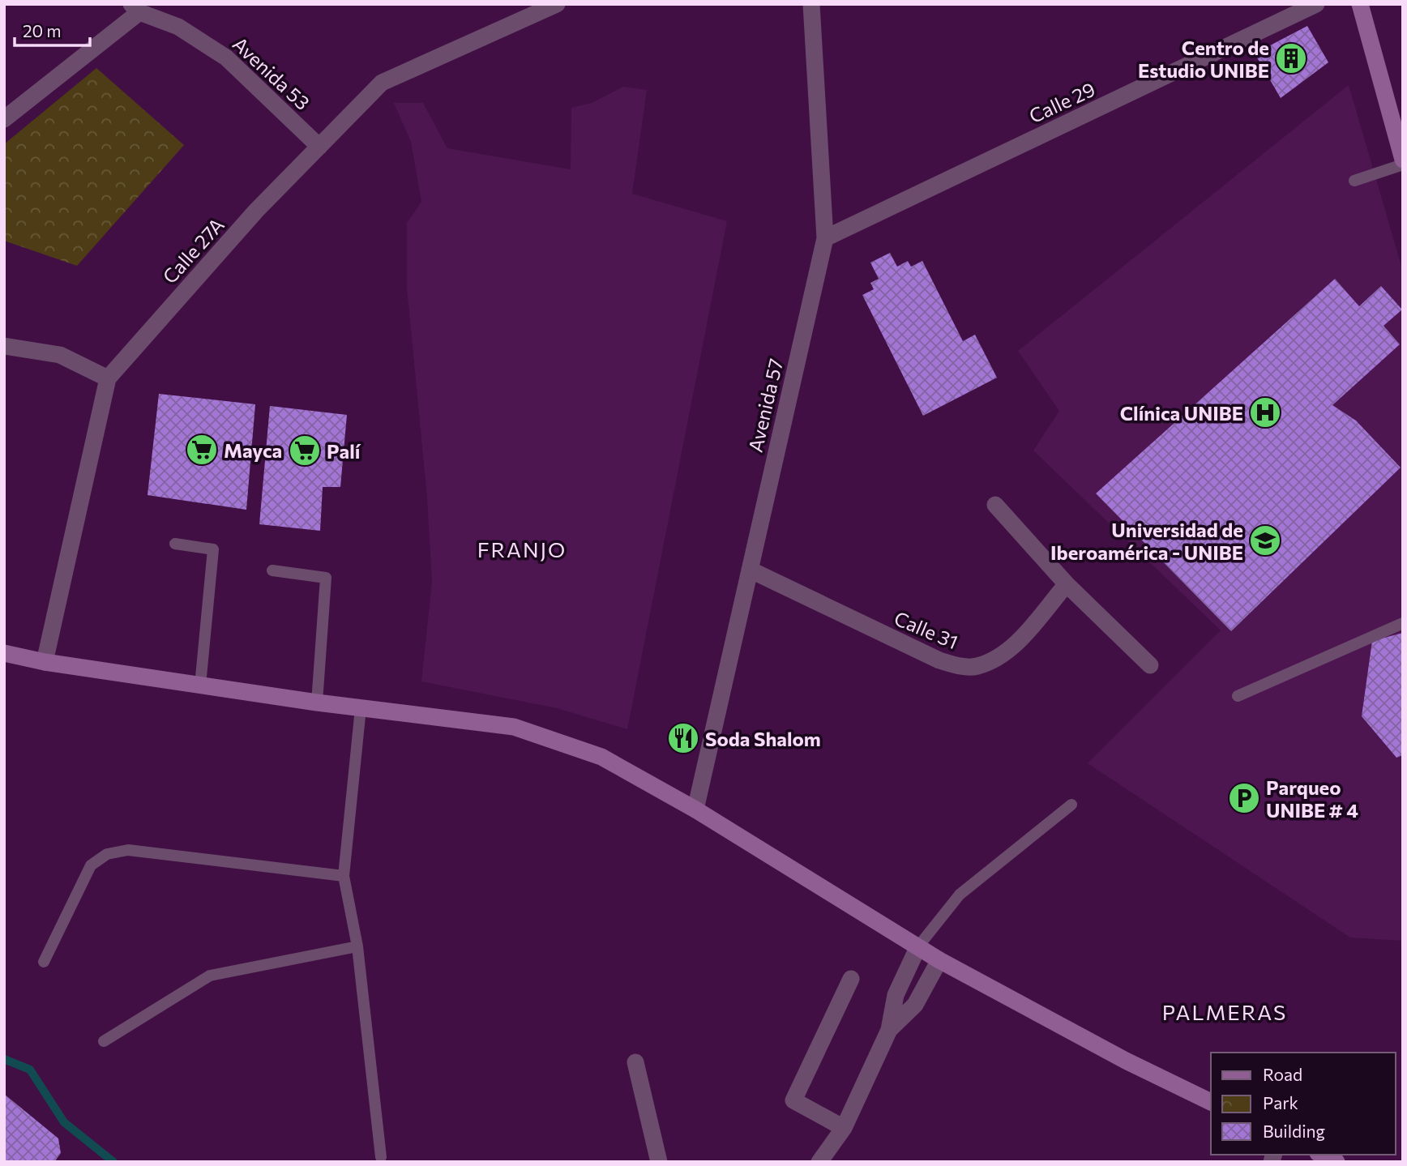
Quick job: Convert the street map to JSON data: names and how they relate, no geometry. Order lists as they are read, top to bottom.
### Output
{
  "streets": {
    "street": [
      "Avenida 53",
      "Calle 29",
      "Calle 27A",
      "Avenida 57",
      "Calle 31"
    ]
  },
  "crossings": [
    ["Avenida 53", "Calle 27A"],
    ["Calle 29", "Avenida 57"],
    ["Avenida 57", "Calle 31"]
  ],
  "districts": ["FRANJO", "PALMERAS"],
  "places": {
    "building": ["Centro de Estudio UNIBE"],
    "hospital": ["Clínica UNIBE"],
    "supermarket": ["Mayca", "Palí"],
    "school or university": ["Universidad de Iberoamérica - UNIBE"],
    "restaurant": ["Soda Shalom"],
    "parking": ["Parqueo UNIBE # 4"]
  },
  "legend": ["Road", "Park", "Building"],
  "scale_bar": "20 m"
}
